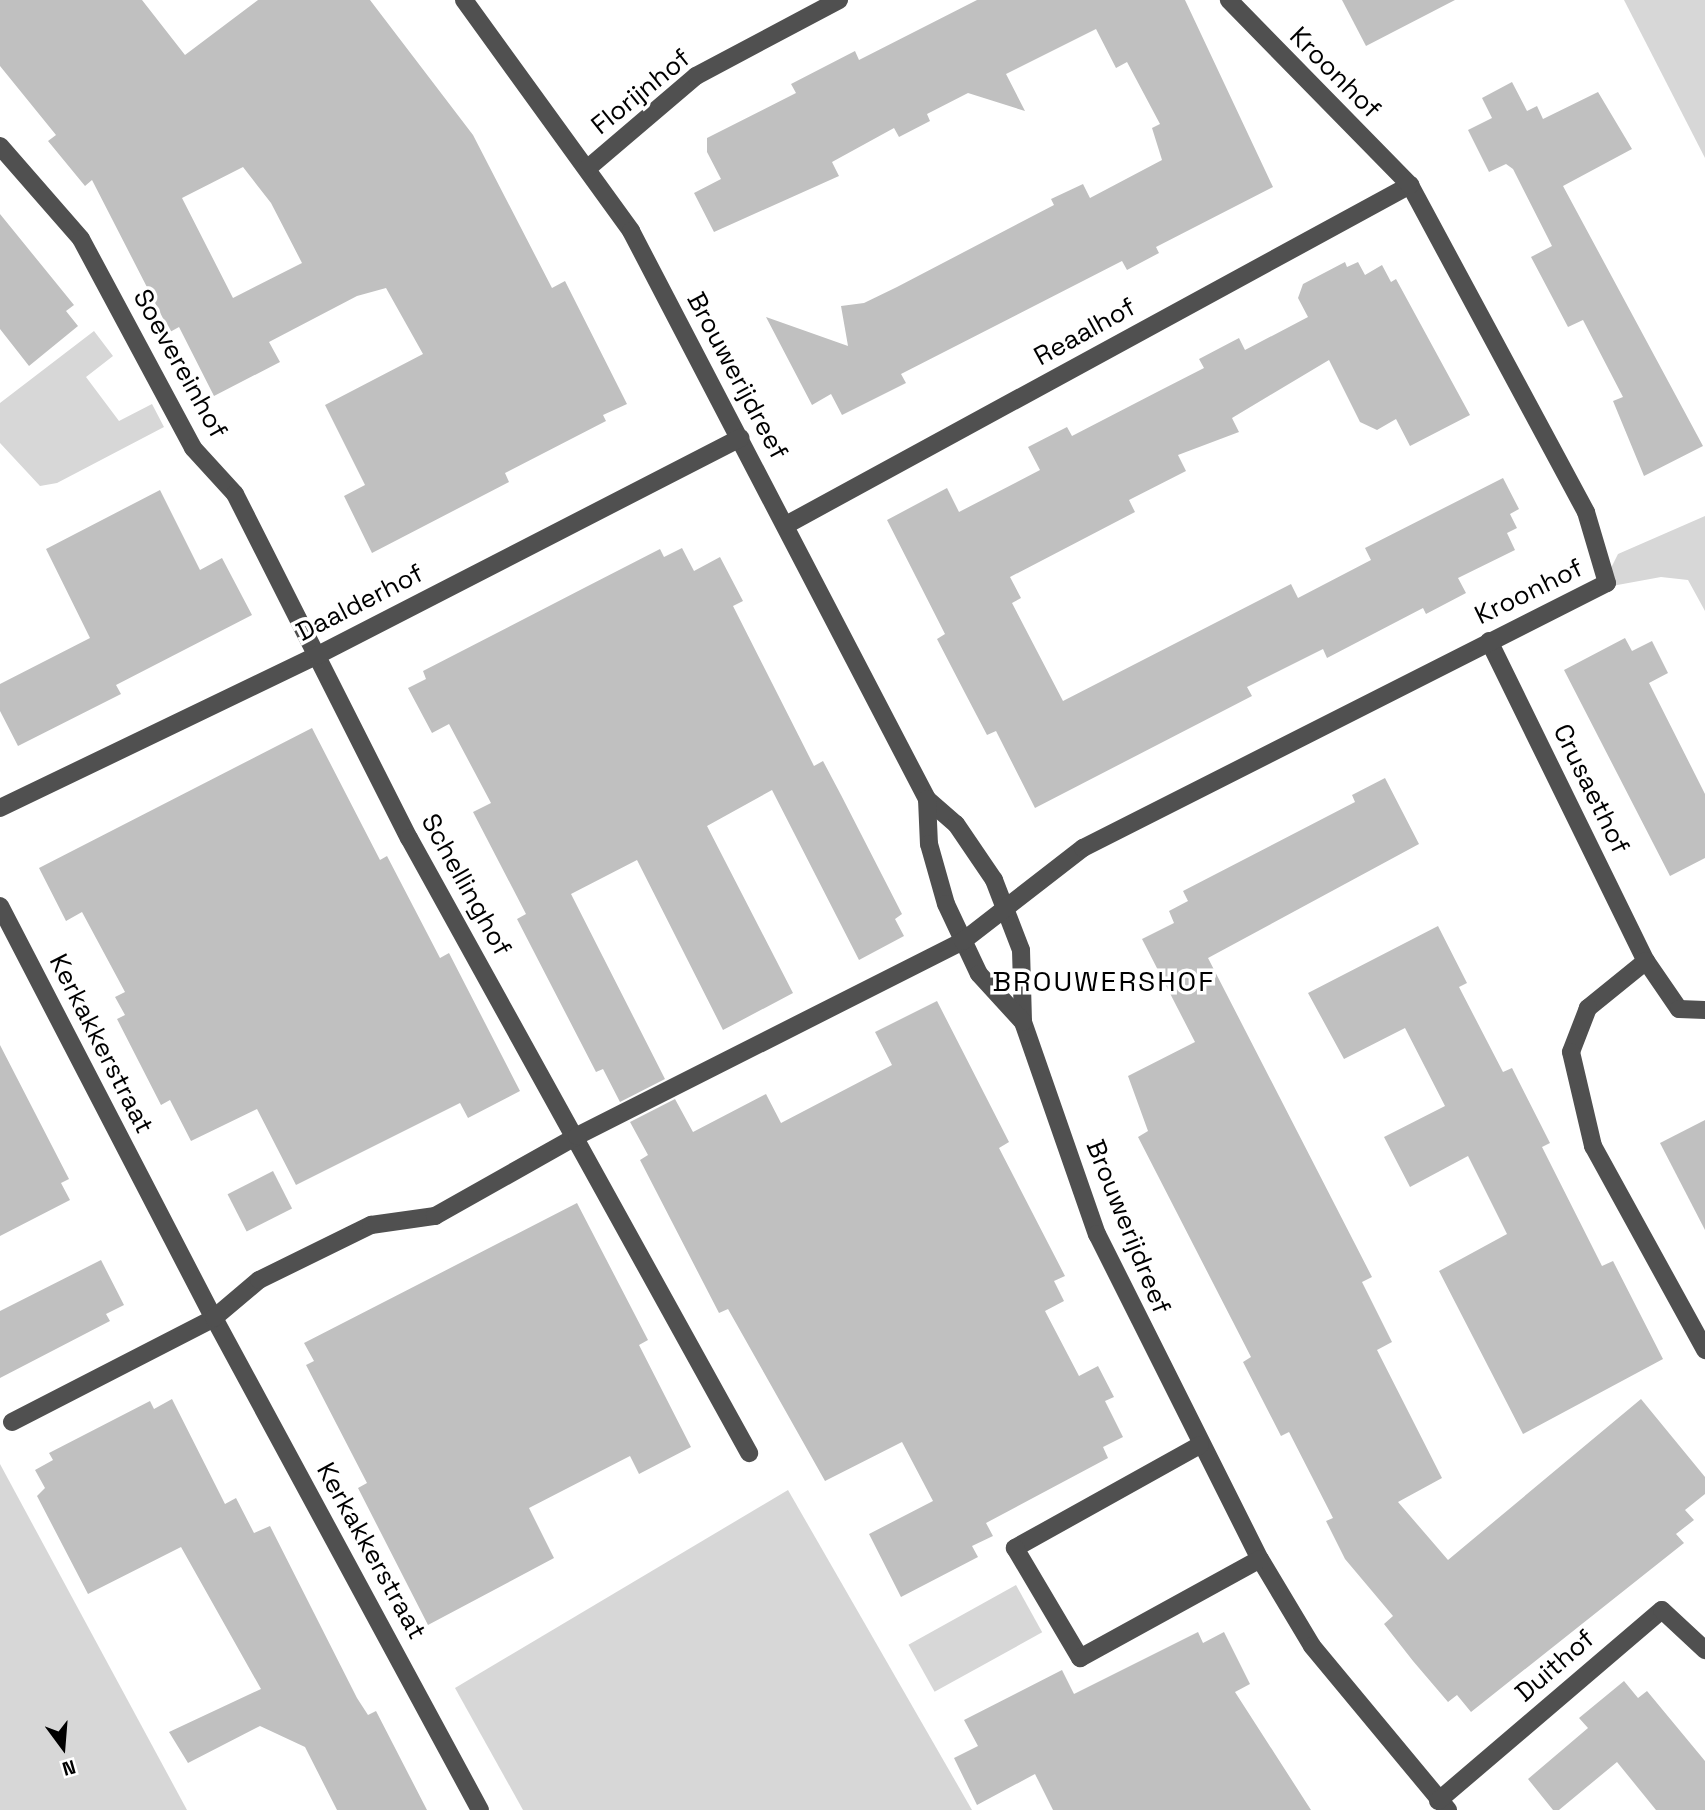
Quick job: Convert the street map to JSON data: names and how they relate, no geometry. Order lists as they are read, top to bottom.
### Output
{
  "streets": {
    "street": [
      "Kroonhof",
      "Florijnhof",
      "Reaalhof",
      "Soevereinhof",
      "Brouwerijdreef",
      "Daalderhof",
      "Crusaethof",
      "Schellinghof",
      "Kerkakkerstraat",
      "Duithof"
    ]
  },
  "crossings": [
    ["Kroonhof", "Reaalhof"],
    ["Kroonhof", "Brouwerijdreef"],
    ["Kroonhof", "Crusaethof"],
    ["Florijnhof", "Brouwerijdreef"],
    ["Reaalhof", "Brouwerijdreef"],
    ["Soevereinhof", "Daalderhof"],
    ["Soevereinhof", "Schellinghof"],
    ["Brouwerijdreef", "Daalderhof"],
    ["Brouwerijdreef", "Duithof"],
    ["Daalderhof", "Schellinghof"]
  ],
  "districts": ["BROUWERSHOF"],
  "north": "bottom"
}
